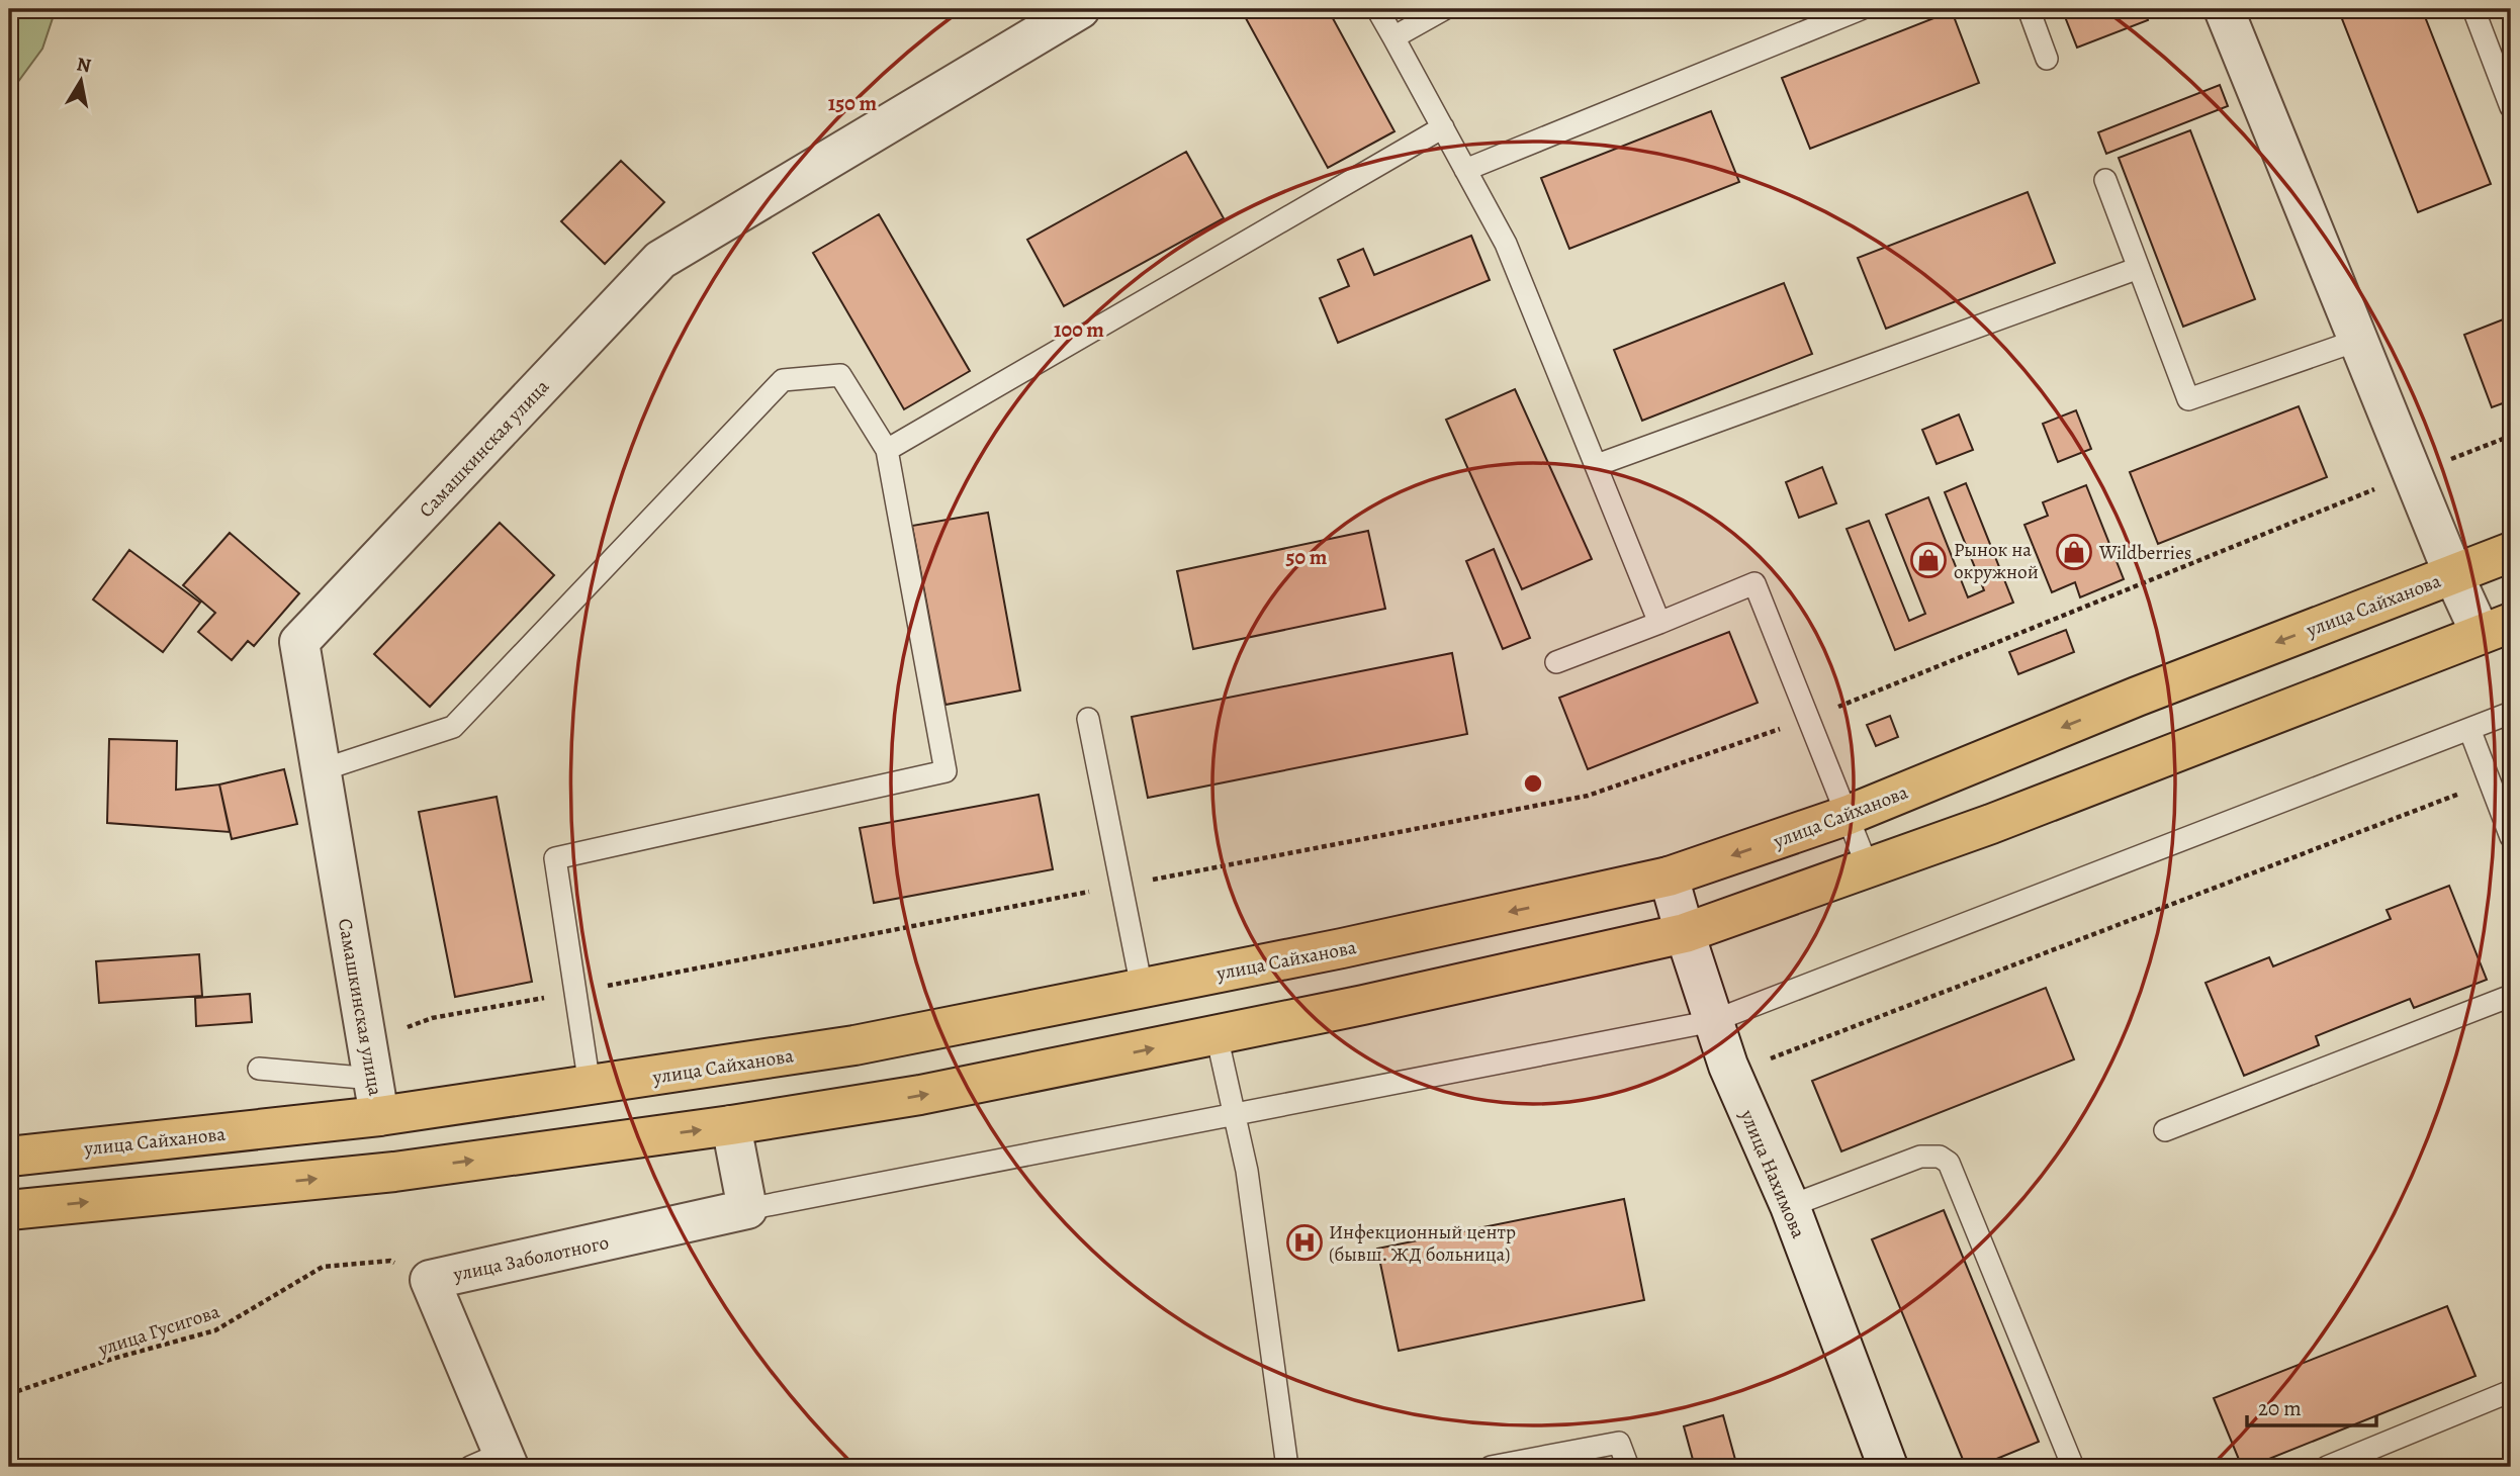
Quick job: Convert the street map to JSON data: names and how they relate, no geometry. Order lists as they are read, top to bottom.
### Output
{
  "streets": {
    "main road": ["улица Сайханова"],
    "street": ["Самашкинская улица", "улица Нахимова", "улица Заболотного"],
    "path": ["улица Гусигова"]
  },
  "crossings": [
    ["Самашкинская улица", "улица Сайханова"],
    ["улица Сайханова", "улица Нахимова"],
    ["улица Заболотного", "улица Гусигова"]
  ],
  "places": {
    "shop": ["Wildberries", "Рынок на окружной"],
    "hospital": ["Инфекционный центр (бывш. ЖД больница)"]
  },
  "scale_bar": "20 m",
  "north": "top",
  "rings": ["150 m", "100 m", "50 m"]
}
